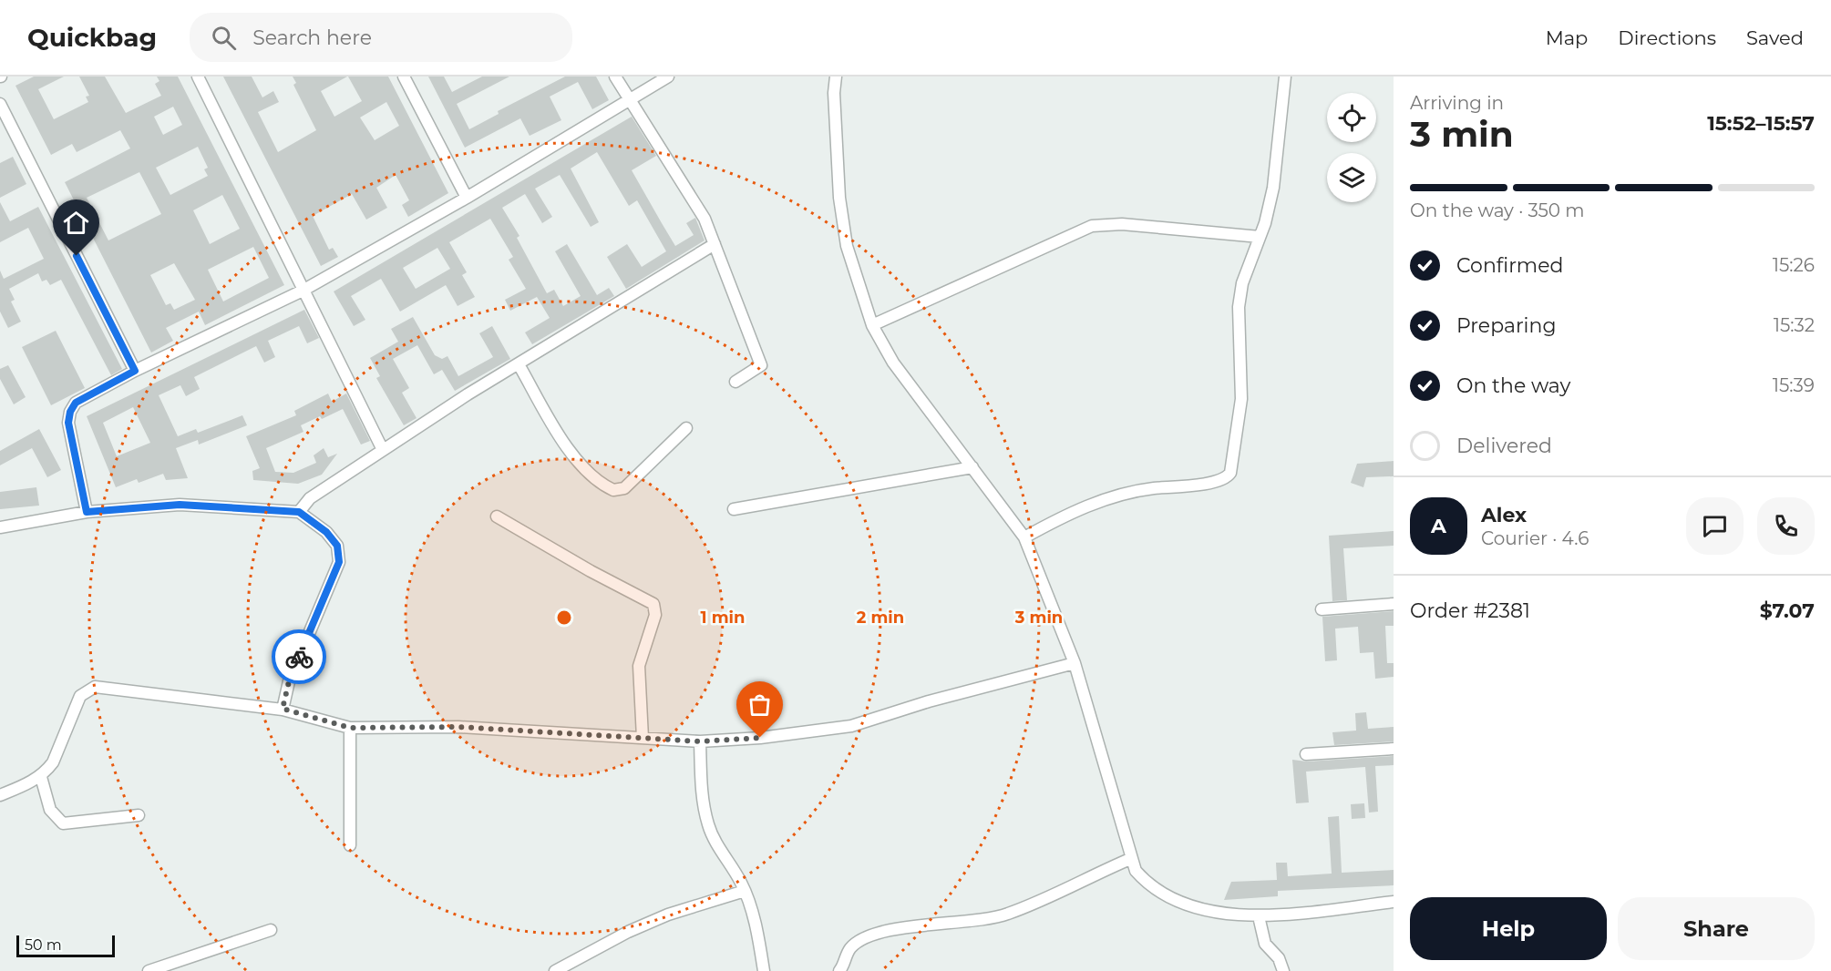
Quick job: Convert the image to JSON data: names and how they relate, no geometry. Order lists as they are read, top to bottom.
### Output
{
  "scale_bar": "50 m",
  "page": {
    "header": "Quickbag",
    "search": "Search here",
    "nav": ["Map", "Directions", "Saved"],
    "heading": ["3 min", "Arriving in", "15:52–15:57"],
    "panel": [
      "Alex",
      "Courier · 4.6",
      "Order #2381",
      "$7.07"
    ],
    "bar": "On the way · 350 m",
    "list": [
      ["Confirmed", "15:26"],
      ["Preparing", "15:32"],
      ["On the way", "15:39"],
      "Delivered"
    ],
    "round": "A",
    "buttons": ["Help", "Share"],
    "scale": "50 m"
  },
  "rings": ["1 min", "2 min", "3 min"]
}
